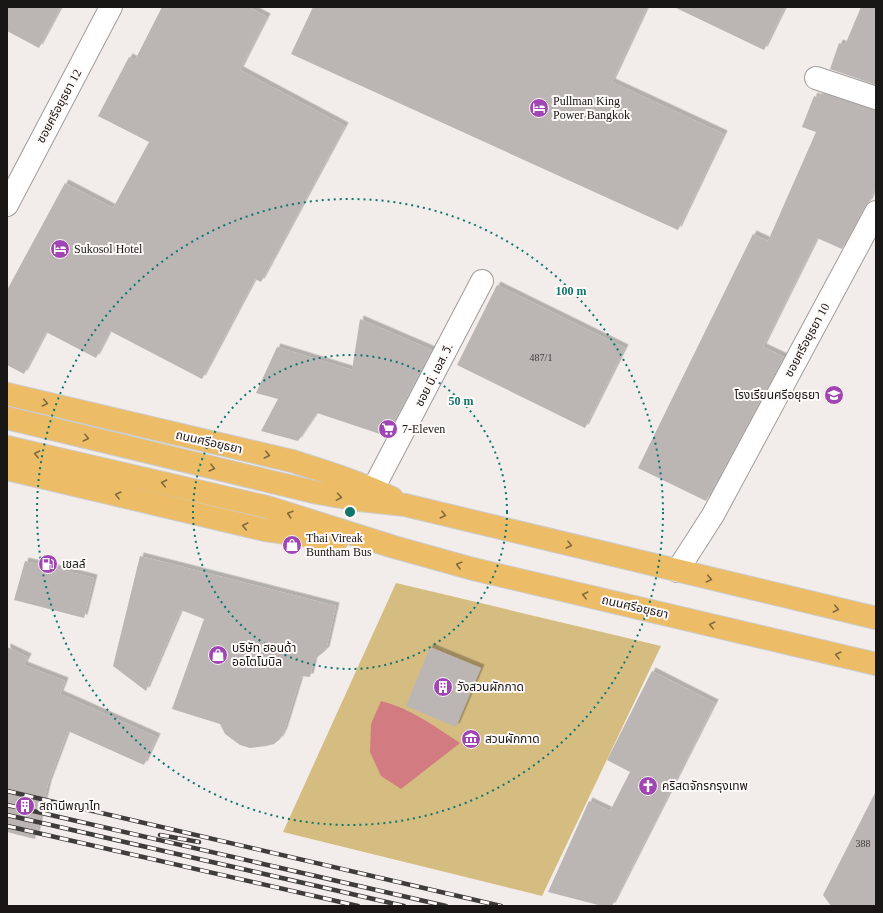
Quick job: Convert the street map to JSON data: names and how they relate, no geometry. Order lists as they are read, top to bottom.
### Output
{
  "streets": {
    "main road": ["ถนนศรีอยุธยา"],
    "street": ["ซอยศรีอยุธยา 12", "ซอยศรีอยุธยา 10", "ซอย บี. เอส. วี."]
  },
  "crossings": [
    ["ซอยศรีอยุธยา 10", "ถนนศรีอยุธยา"],
    ["ซอย บี. เอส. วี.", "ถนนศรีอยุธยา"]
  ],
  "places": {
    "hotel": ["Pullman King Power Bangkok", "Sukosol Hotel"],
    "school or university": ["โรงเรียนศรีอยุธยา"],
    "supermarket": ["7-Eleven"],
    "shop": ["Thai Vireak Buntham Bus", "บริษัท ฮอนด้า ออโตโมบิล"],
    "fuel station": ["เชลล์"],
    "building": ["วังสวนผักกาด", "สถานีพญาไท"],
    "museum": ["สวนผักกาด"],
    "church": ["คริสตจักรกรุงเทพ"]
  },
  "house_numbers": ["487/1", "388"],
  "rings": ["100 m", "50 m"]
}
